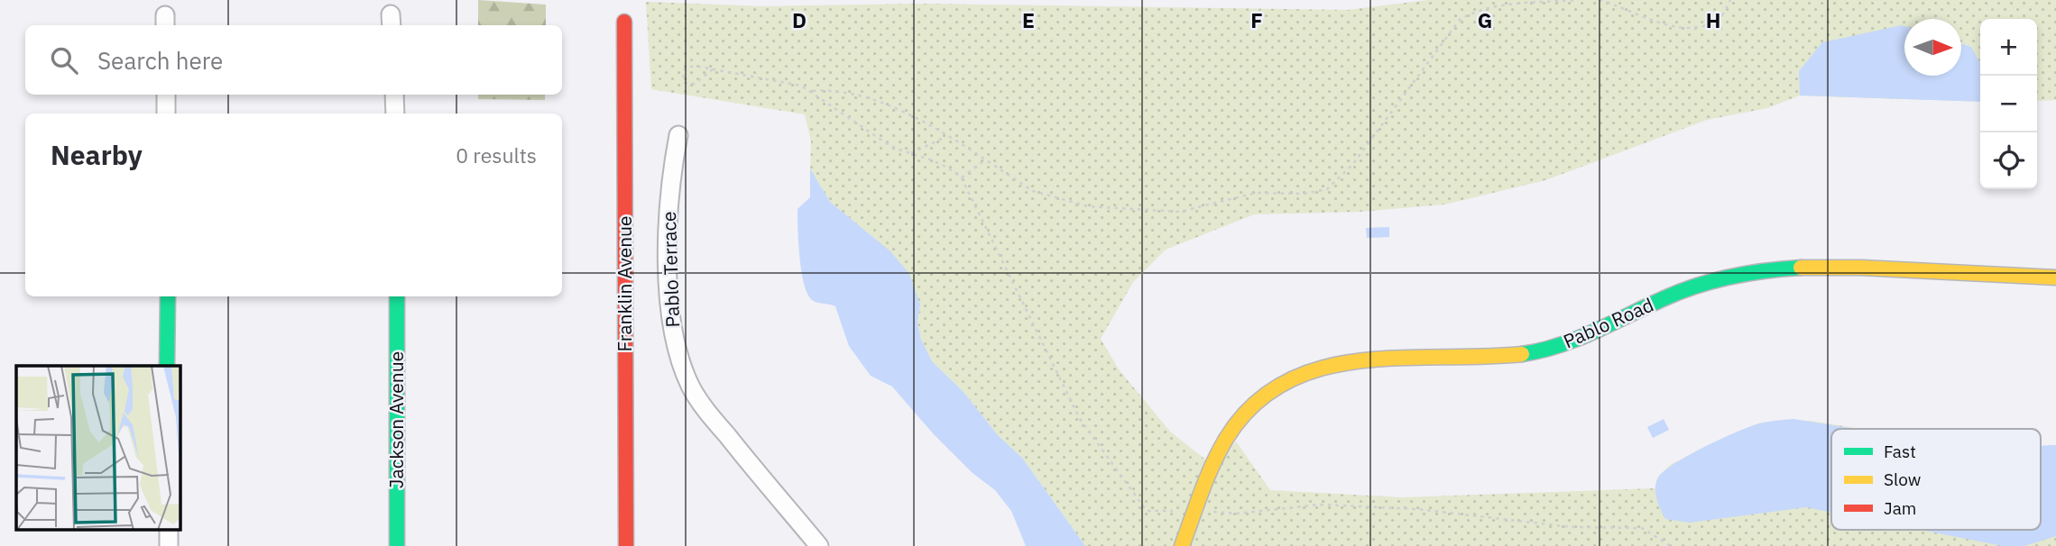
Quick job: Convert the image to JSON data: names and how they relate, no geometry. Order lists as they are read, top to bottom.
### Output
{
  "streets": {
    "street": [
      "Pablo Terrace",
      "Franklin Avenue",
      "Pablo Road",
      "Jackson Avenue"
    ]
  },
  "legend": ["Fast", "Slow", "Jam"],
  "north": "right",
  "page": {
    "map_buttons": ["+", "−"],
    "search": "Search here",
    "heading": ["Nearby", "0 results"]
  },
  "grid": {
    "columns": [
      "D",
      "E",
      "F",
      "G",
      "H"
    ]
  }
}
